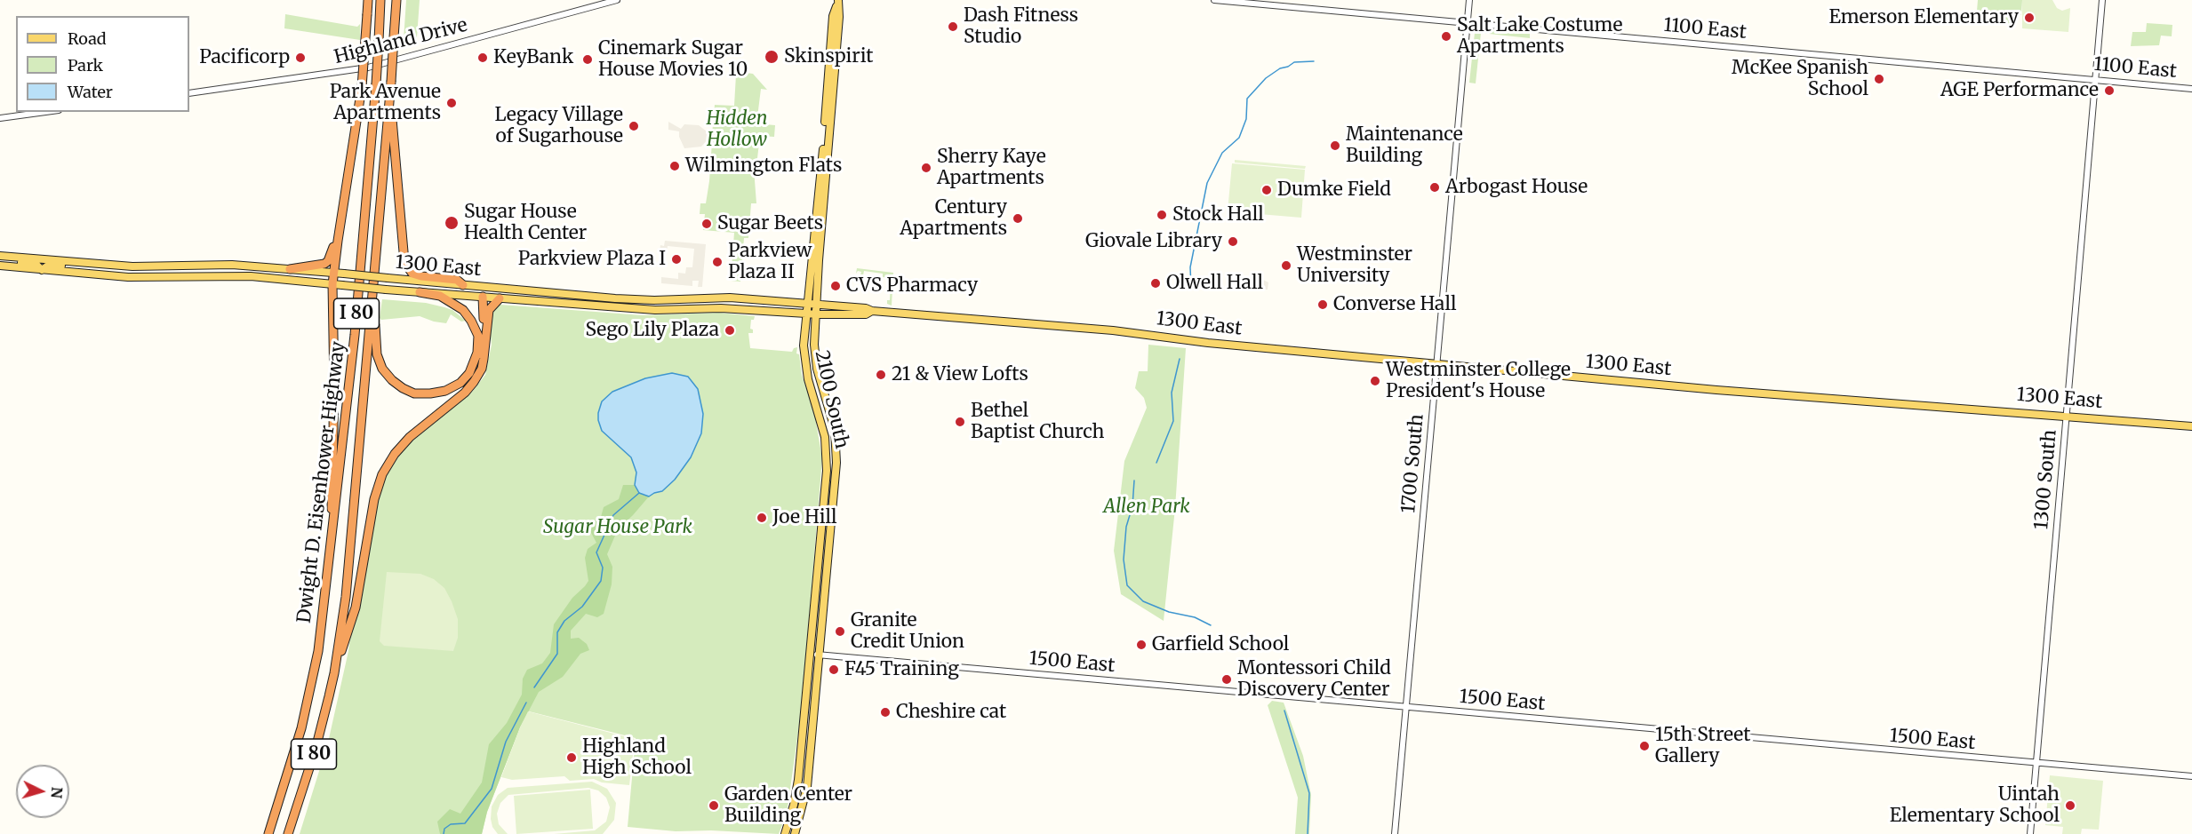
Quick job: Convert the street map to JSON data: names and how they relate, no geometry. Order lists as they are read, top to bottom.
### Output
{
  "streets": {
    "highway": ["I 80", "Dwight D. Eisenhower Highway"],
    "main road": ["1300 East", "2100 South"],
    "street": [
      "1100 East",
      "Highland Drive",
      "1700 South",
      "1300 South",
      "1500 East"
    ]
  },
  "crossings": [
    ["1100 East", "1700 South"],
    ["1100 East", "1300 South"],
    ["1300 East", "2100 South"],
    ["1300 East", "1700 South"],
    ["1300 East", "1300 South"],
    ["2100 South", "1500 East"],
    ["1700 South", "1500 East"],
    ["1300 South", "1500 East"]
  ],
  "parks": ["Hidden Hollow", "Allen Park", "Sugar House Park"],
  "places": [
    "Emerson Elementary",
    "Dash Fitness Studio",
    "Salt Lake Costume Apartments",
    "Skinspirit",
    "Pacificorp",
    "KeyBank",
    "Cinemark Sugar House Movies 10",
    "McKee Spanish School",
    "AGE Performance",
    "Park Avenue Apartments",
    "Legacy Village of Sugarhouse",
    "Maintenance Building",
    "Wilmington Flats",
    "Sherry Kaye Apartments",
    "Arbogast House",
    "Dumke Field",
    "Stock Hall",
    "Century Apartments",
    "Sugar House Health Center",
    "Sugar Beets",
    "Giovale Library",
    "Parkview Plaza I",
    "Parkview Plaza II",
    "Westminster University",
    "Olwell Hall",
    "CVS Pharmacy",
    "Converse Hall",
    "Sego Lily Plaza",
    "21 & View Lofts",
    "Westminster College President's House",
    "Bethel Baptist Church",
    "Joe Hill",
    "Granite Credit Union",
    "Garfield School",
    "F45 Training",
    "Montessori Child Discovery Center",
    "Cheshire cat",
    "15th Street Gallery",
    "Highland High School",
    "Garden Center Building",
    "Uintah Elementary School"
  ],
  "legend": ["Road", "Park", "Water"],
  "north": "right"
}
